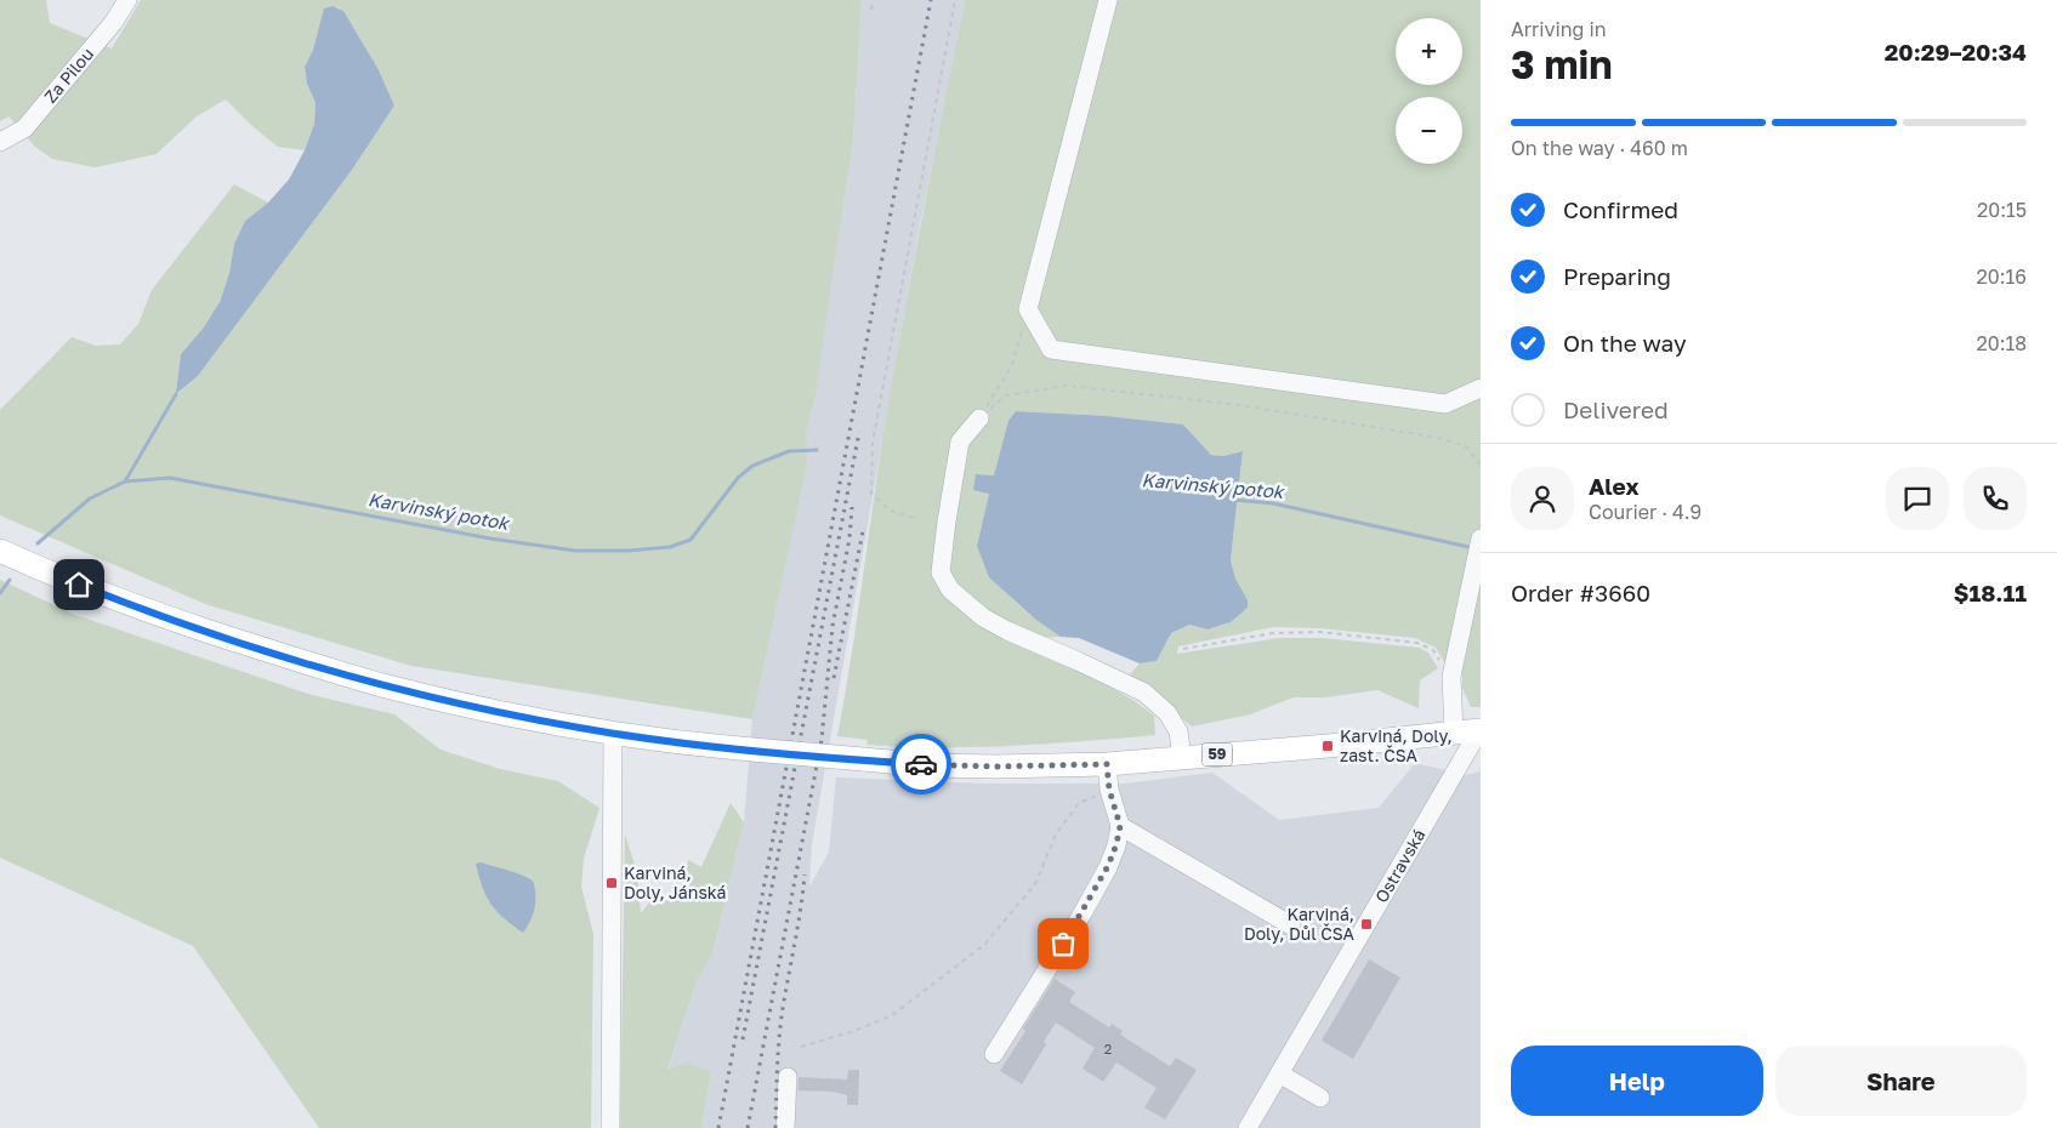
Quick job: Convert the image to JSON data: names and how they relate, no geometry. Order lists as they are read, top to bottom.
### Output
{
  "streets": {
    "main road": ["59", "Ostravská"],
    "street": ["Za Pilou"]
  },
  "water": ["Karvinský potok"],
  "places": {
    "transit": ["Karviná, Doly, zast. ČSA", "Karviná, Doly, Jánská", "Karviná, Doly, Důl ČSA"]
  },
  "house_numbers": ["2"],
  "page": {
    "heading": ["3 min", "Arriving in", "20:29–20:34"],
    "panel": [
      "Alex",
      "Courier · 4.9",
      "Order #3660",
      "$18.11"
    ],
    "map_buttons": ["+", "−"],
    "bar": "On the way · 460 m",
    "list": [
      ["Confirmed", "20:15"],
      ["Preparing", "20:16"],
      ["On the way", "20:18"],
      "Delivered"
    ],
    "buttons": ["Help", "Share"]
  }
}
